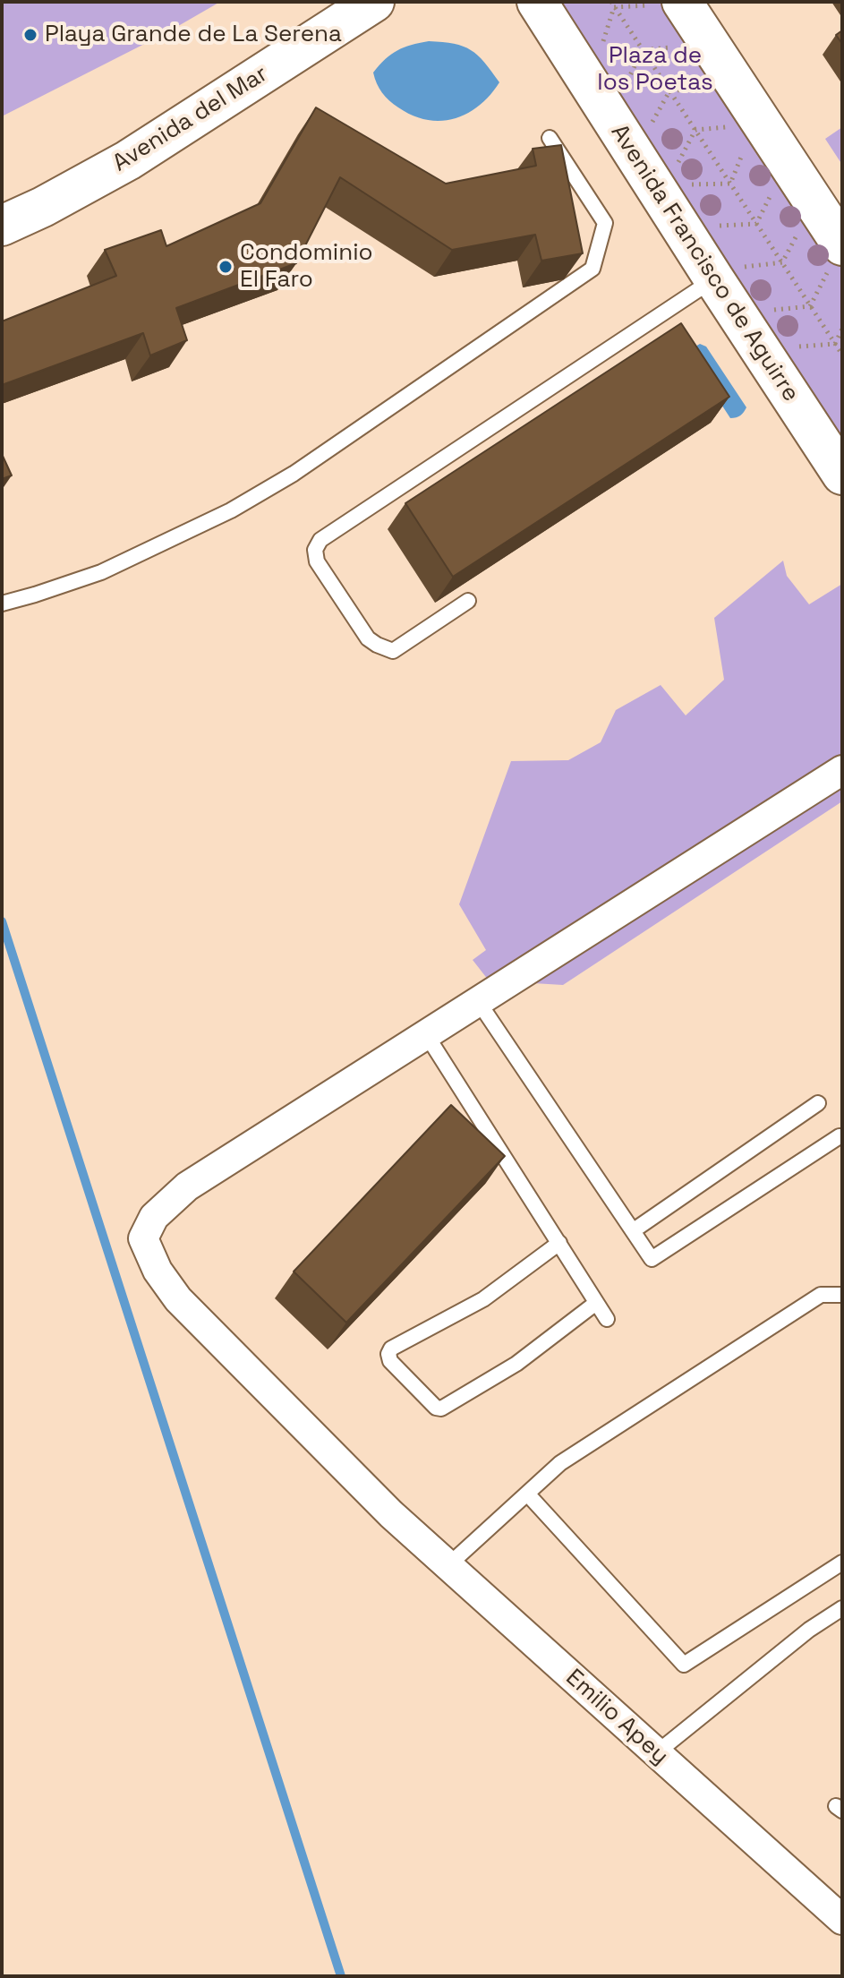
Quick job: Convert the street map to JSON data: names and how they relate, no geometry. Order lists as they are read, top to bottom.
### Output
{
  "streets": {
    "main road": ["Avenida del Mar", "Avenida Francisco de Aguirre"],
    "street": ["Emilio Apey"]
  },
  "parks": ["Plaza de los Poetas"],
  "places": ["Playa Grande de La Serena", "Condominio El Faro"]
}
